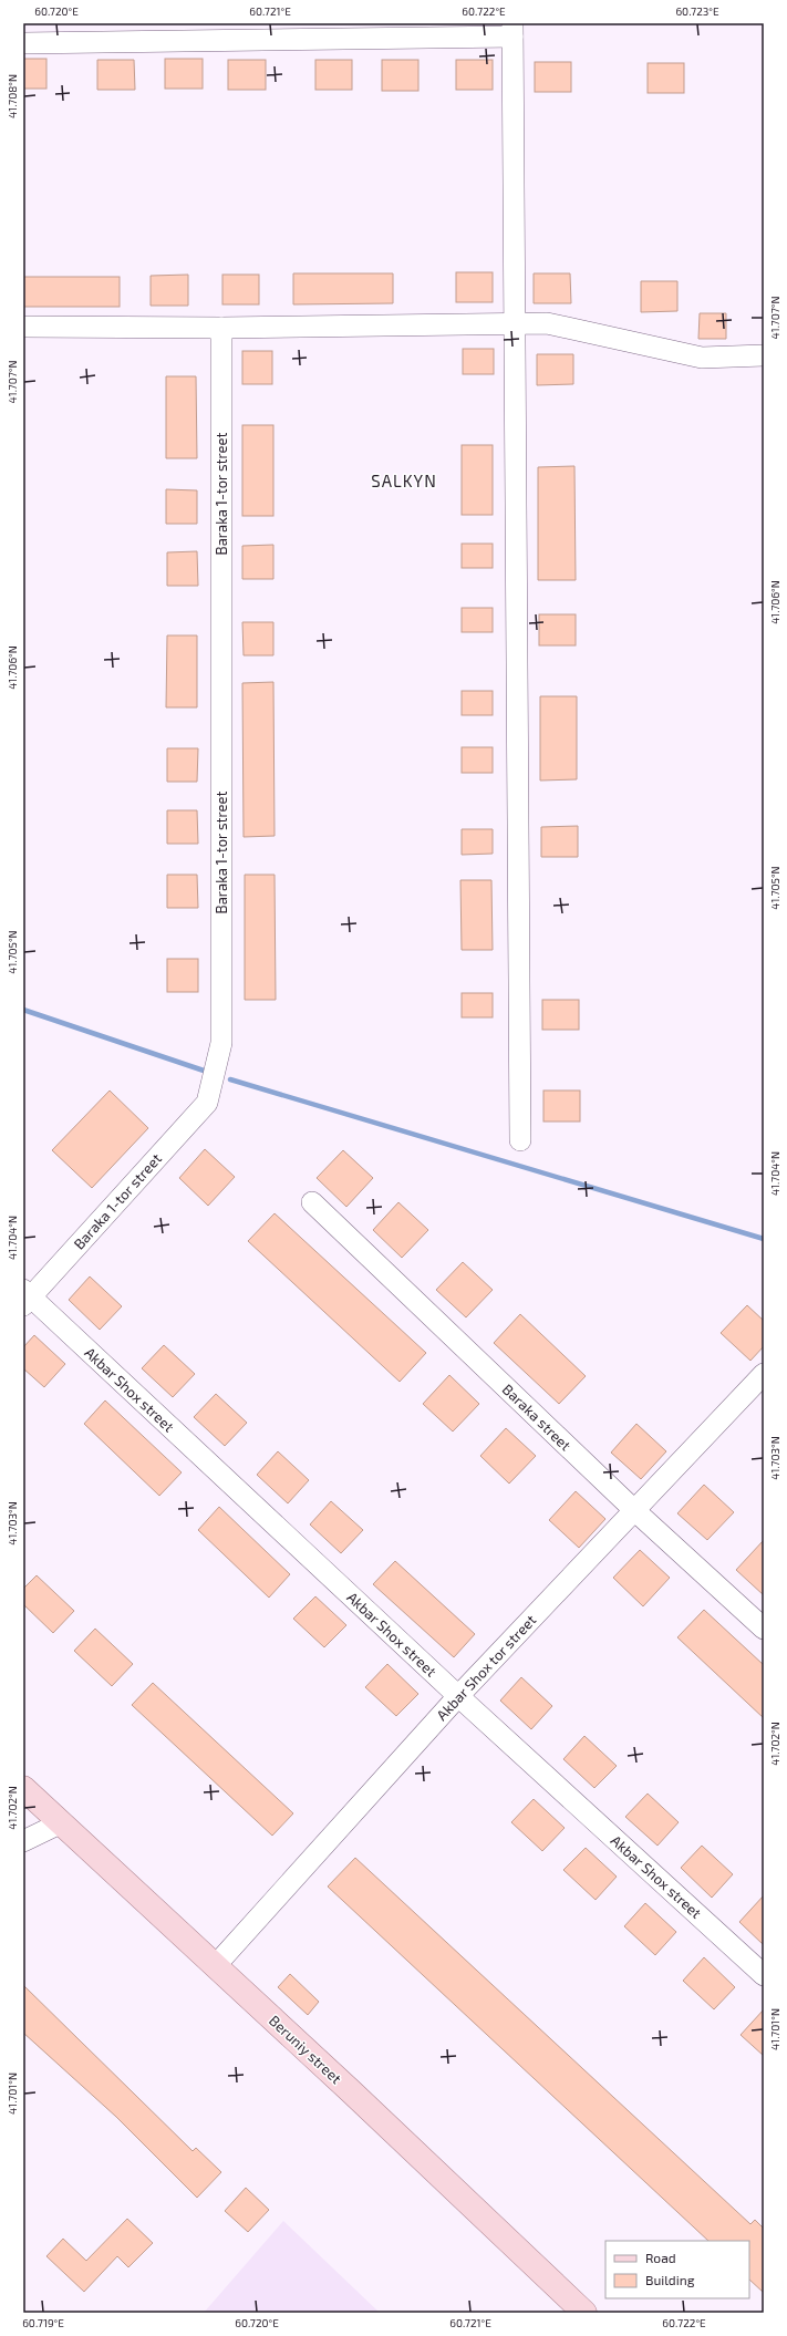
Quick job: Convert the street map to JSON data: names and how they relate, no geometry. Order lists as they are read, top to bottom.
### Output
{
  "streets": {
    "main road": ["Beruniy street"],
    "street": [
      "Baraka 1-tor street",
      "Akbar Shox street",
      "Baraka street",
      "Akbar Shox tor street"
    ]
  },
  "crossings": [
    ["Baraka 1-tor street", "Akbar Shox street"],
    ["Akbar Shox street", "Akbar Shox tor street"],
    ["Baraka street", "Akbar Shox tor street"],
    ["Akbar Shox tor street", "Beruniy street"]
  ],
  "districts": ["SALKYN"],
  "legend": ["Road", "Building"],
  "coordinates": [
    "60.720°E",
    "60.721°E",
    "60.722°E",
    "60.723°E",
    "41.708°N",
    "41.707°N",
    "41.706°N",
    "41.705°N",
    "41.704°N",
    "41.703°N",
    "41.702°N",
    "41.701°N",
    "60.719°E"
  ]
}
